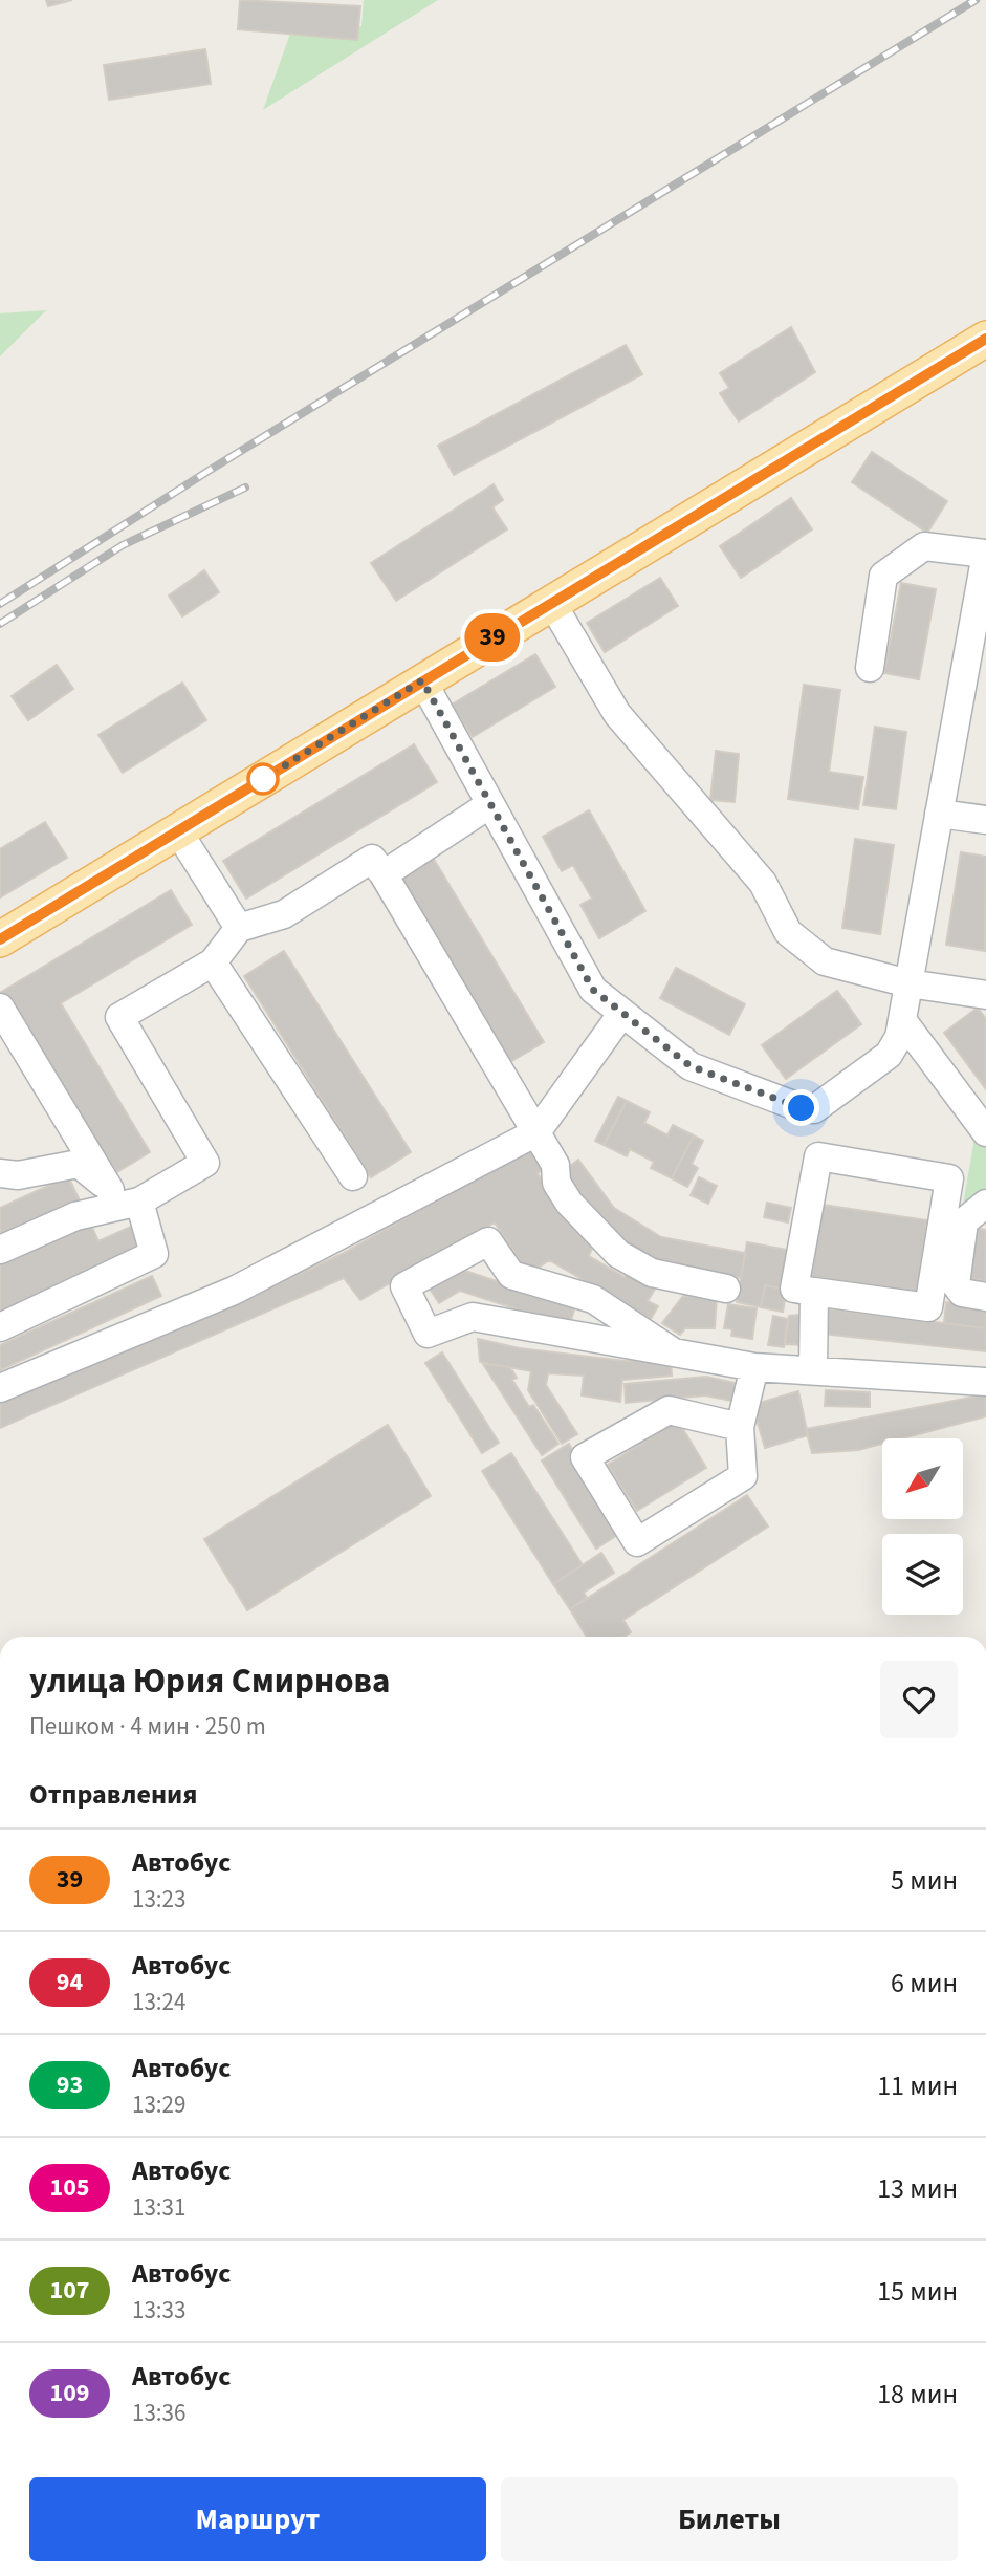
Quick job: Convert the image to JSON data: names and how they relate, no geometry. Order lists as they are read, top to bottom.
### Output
{
  "lines": ["bus line 39"],
  "north": "bottom left",
  "page": {
    "on_map": "39",
    "heading": [
      ["улица Юрия Смирнова", "Пешком · 4 мин · 250 m"],
      "Отправления"
    ],
    "list": [
      {
        "mark": "39",
        "name": "Автобус",
        "note": "13:23",
        "value": "5 мин"
      },
      {
        "mark": "94",
        "name": "Автобус",
        "note": "13:24",
        "value": "6 мин"
      },
      {
        "mark": "93",
        "name": "Автобус",
        "note": "13:29",
        "value": "11 мин"
      },
      {
        "mark": "105",
        "name": "Автобус",
        "note": "13:31",
        "value": "13 мин"
      },
      {
        "mark": "107",
        "name": "Автобус",
        "note": "13:33",
        "value": "15 мин"
      },
      {
        "mark": "109",
        "name": "Автобус",
        "note": "13:36",
        "value": "18 мин"
      }
    ],
    "buttons": ["Маршрут", "Билеты"]
  }
}
